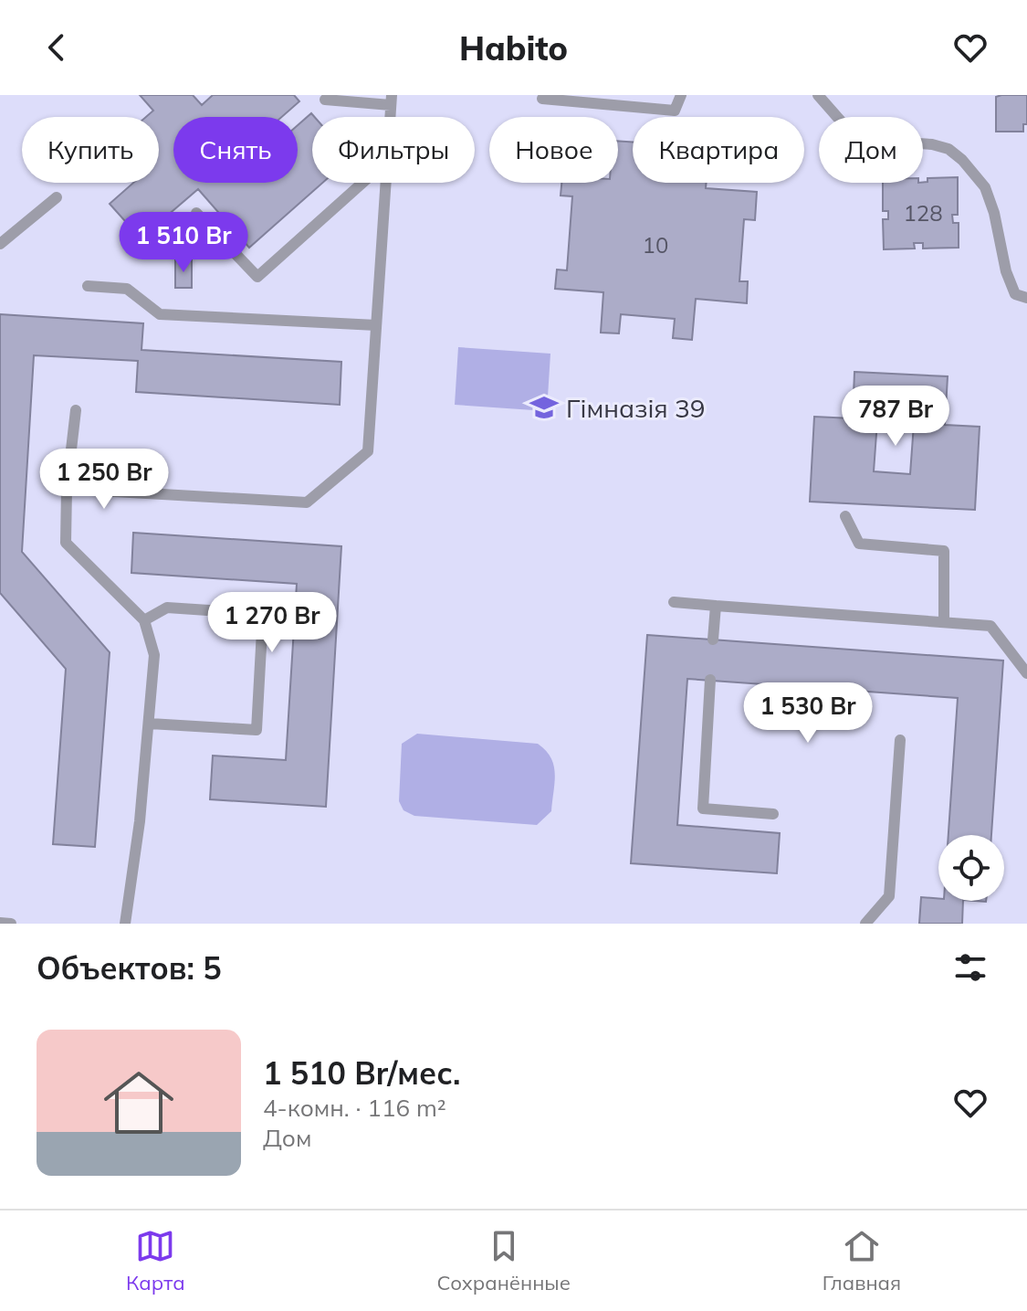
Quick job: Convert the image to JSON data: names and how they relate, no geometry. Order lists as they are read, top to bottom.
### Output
{
  "places": {
    "school or university": ["Гімназія 39"]
  },
  "house_numbers": ["128", "10"],
  "page": {
    "header": "Habito",
    "chip": [
      "Купить",
      "Снять",
      "Фильтры",
      "Новое",
      "Квартира",
      "Дом"
    ],
    "price": [
      "1 510 Br",
      "787 Br",
      "1 250 Br",
      "1 270 Br",
      "1 530 Br"
    ],
    "heading": "Объектов: 5",
    "list": [
      {
        "name": "1 510 Br/мес.",
        "note": "4-комн. · 116 m² · Дом"
      }
    ],
    "tabs": ["Карта", "Сохранённые", "Главная"]
  }
}
